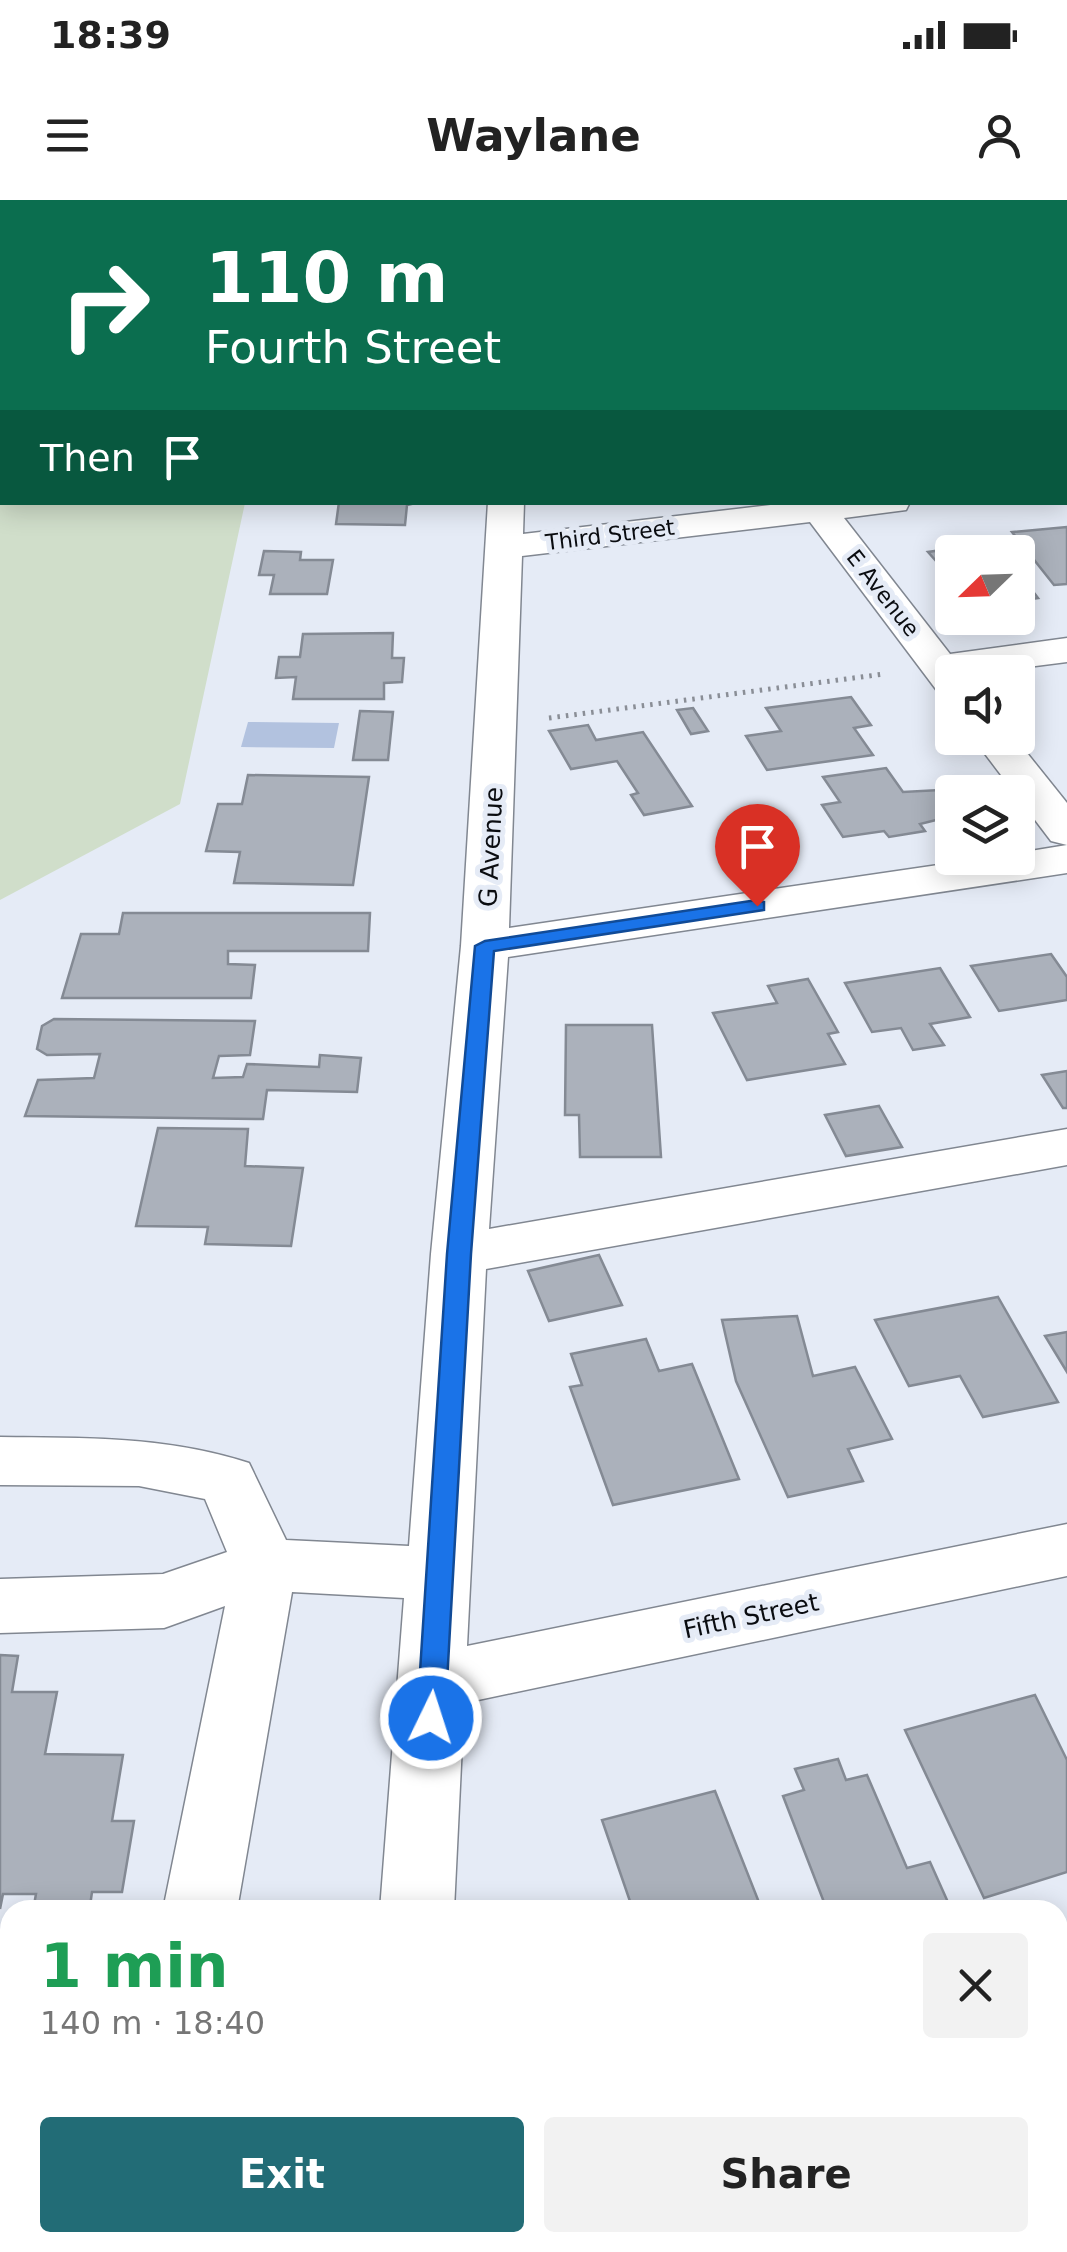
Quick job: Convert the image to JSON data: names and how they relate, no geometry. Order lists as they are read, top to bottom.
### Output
{
  "streets": {
    "street": [
      "Third Street",
      "E Avenue",
      "G Avenue",
      "Fifth Street"
    ]
  },
  "crossings": [
    ["Third Street", "E Avenue"],
    ["Third Street", "G Avenue"],
    ["G Avenue", "Fifth Street"]
  ],
  "north": "bottom left",
  "page": {
    "status": "18:39",
    "header": "Waylane",
    "turn": ["110 m", "Fourth Street"],
    "then": "Then",
    "heading": ["1 min", "140 m · 18:40"],
    "buttons": ["Exit", "Share"]
  }
}
